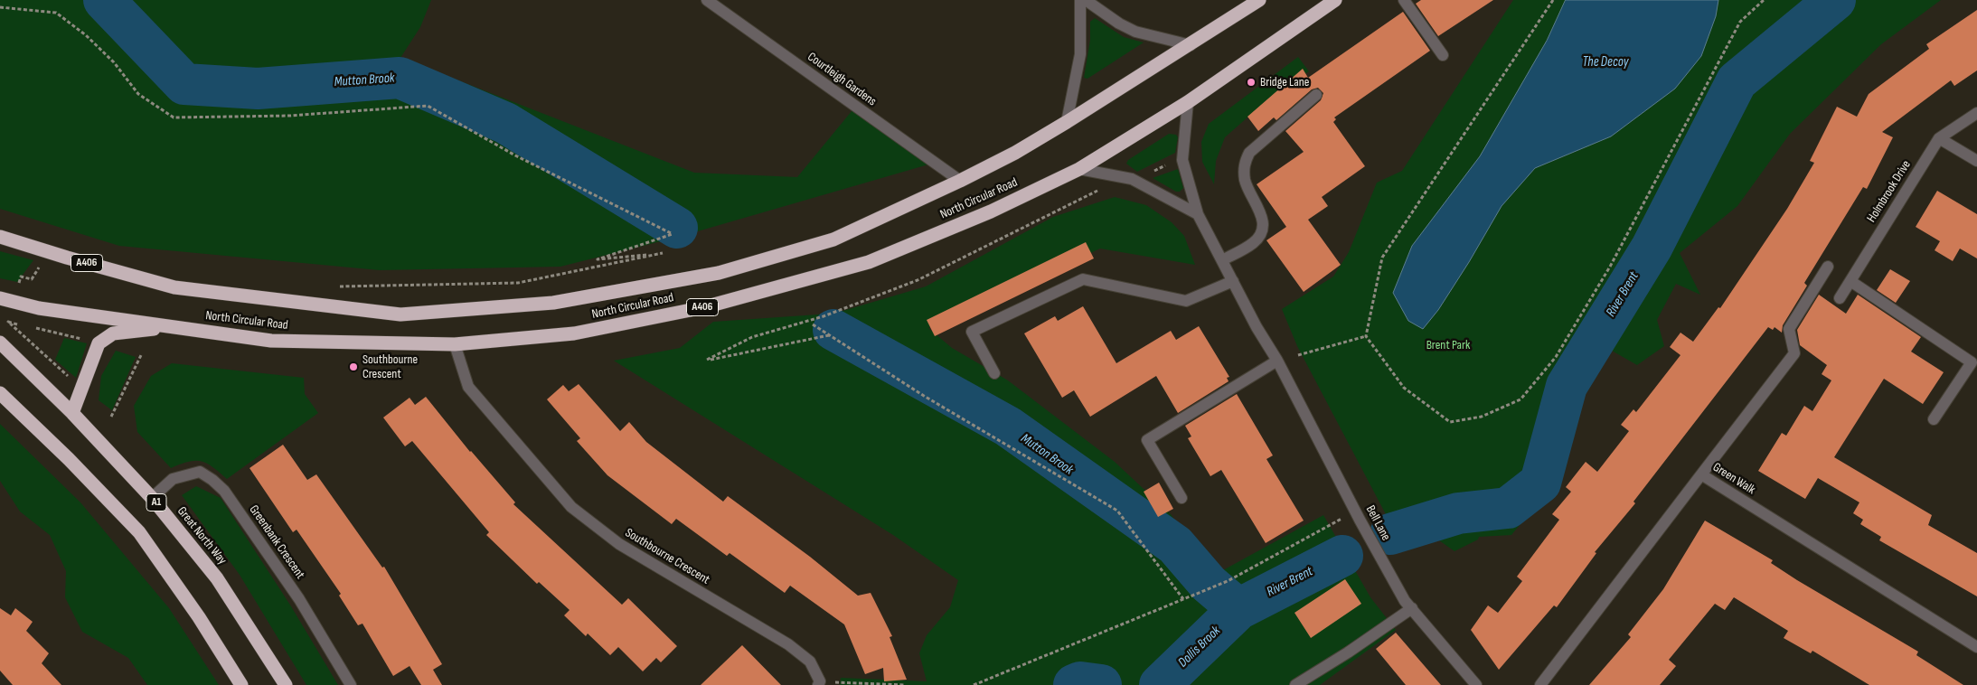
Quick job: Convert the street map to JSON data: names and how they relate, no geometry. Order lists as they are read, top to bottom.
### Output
{
  "streets": {
    "highway": [
      "North Circular Road",
      "A406",
      "A1",
      "Great North Way"
    ],
    "street": [
      "Courtleigh Gardens",
      "Holmbrook Drive",
      "Green Walk",
      "Bell Lane",
      "Greenbank Crescent",
      "Southbourne Crescent"
    ]
  },
  "crossings": [
    ["Courtleigh Gardens", "North Circular Road"],
    ["North Circular Road", "Southbourne Crescent"],
    ["Great North Way", "Greenbank Crescent"]
  ],
  "water": [
    "The Decoy",
    "Mutton Brook",
    "River Brent",
    "Dollis Brook"
  ],
  "parks": ["Brent Park"],
  "places": ["Bridge Lane", "Southbourne Crescent"]
}
